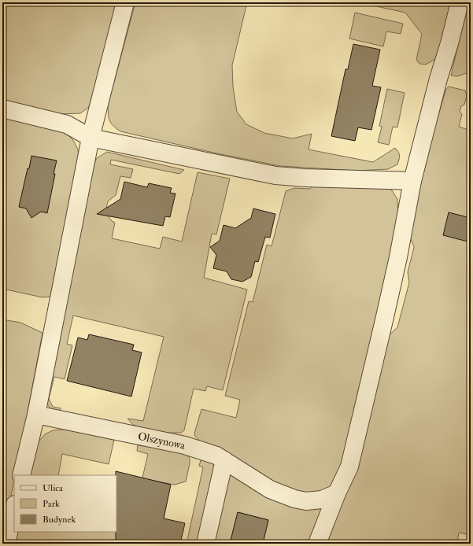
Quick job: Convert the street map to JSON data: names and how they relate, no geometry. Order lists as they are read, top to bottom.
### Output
{
  "streets": {
    "street": ["Olszynowa"]
  },
  "legend": ["Ulica", "Park", "Budynek"]
}
